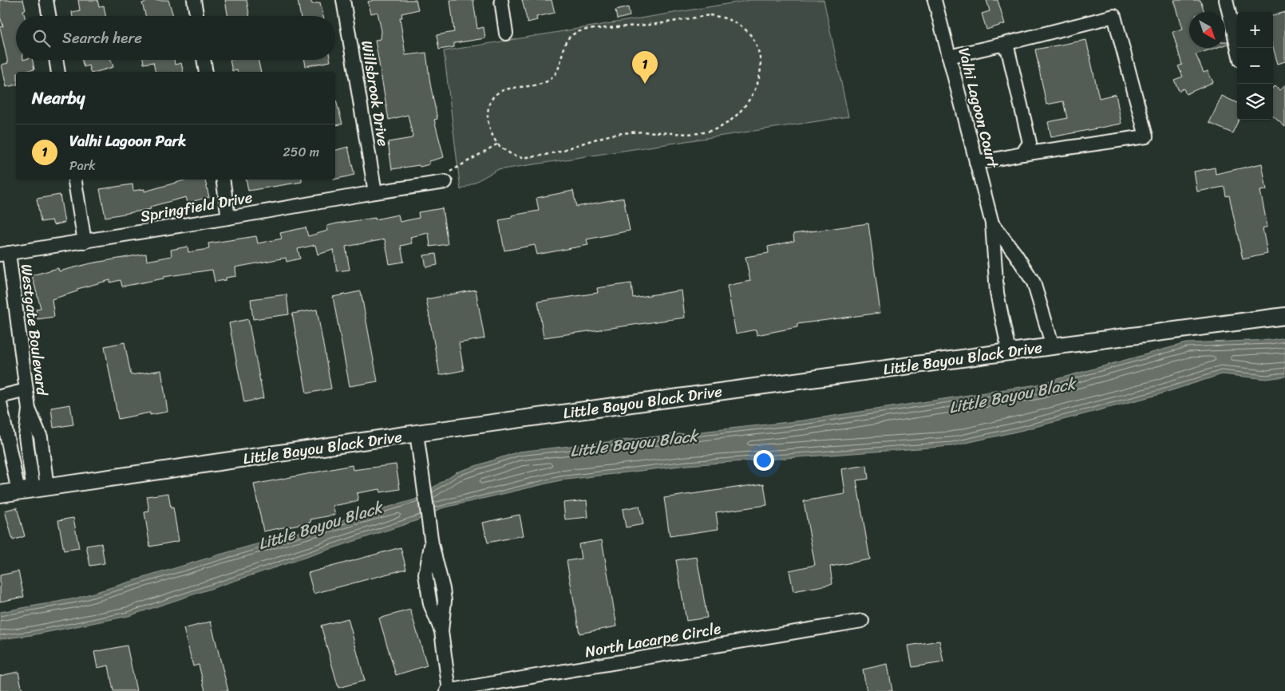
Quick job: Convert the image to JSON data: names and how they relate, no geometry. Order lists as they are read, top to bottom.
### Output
{
  "streets": {
    "main road": ["Little Bayou Black Drive"],
    "street": [
      "Willsbrook Drive",
      "Valhi Lagoon Court",
      "Springfield Drive",
      "Westgate Boulevard",
      "North Lacarpe Circle"
    ]
  },
  "crossings": [
    ["Willsbrook Drive", "Springfield Drive"],
    ["Valhi Lagoon Court", "Little Bayou Black Drive"],
    ["Springfield Drive", "Westgate Boulevard"],
    ["Westgate Boulevard", "Little Bayou Black Drive"]
  ],
  "water": ["Little Bayou Black"],
  "north": "bottom right",
  "page": {
    "map_buttons": ["+", "−"],
    "search": "Search here",
    "pins": "1",
    "heading": "Nearby",
    "list": [
      {
        "mark": "1",
        "name": "Valhi Lagoon Park",
        "note": "Park",
        "value": "250 m"
      }
    ]
  }
}
